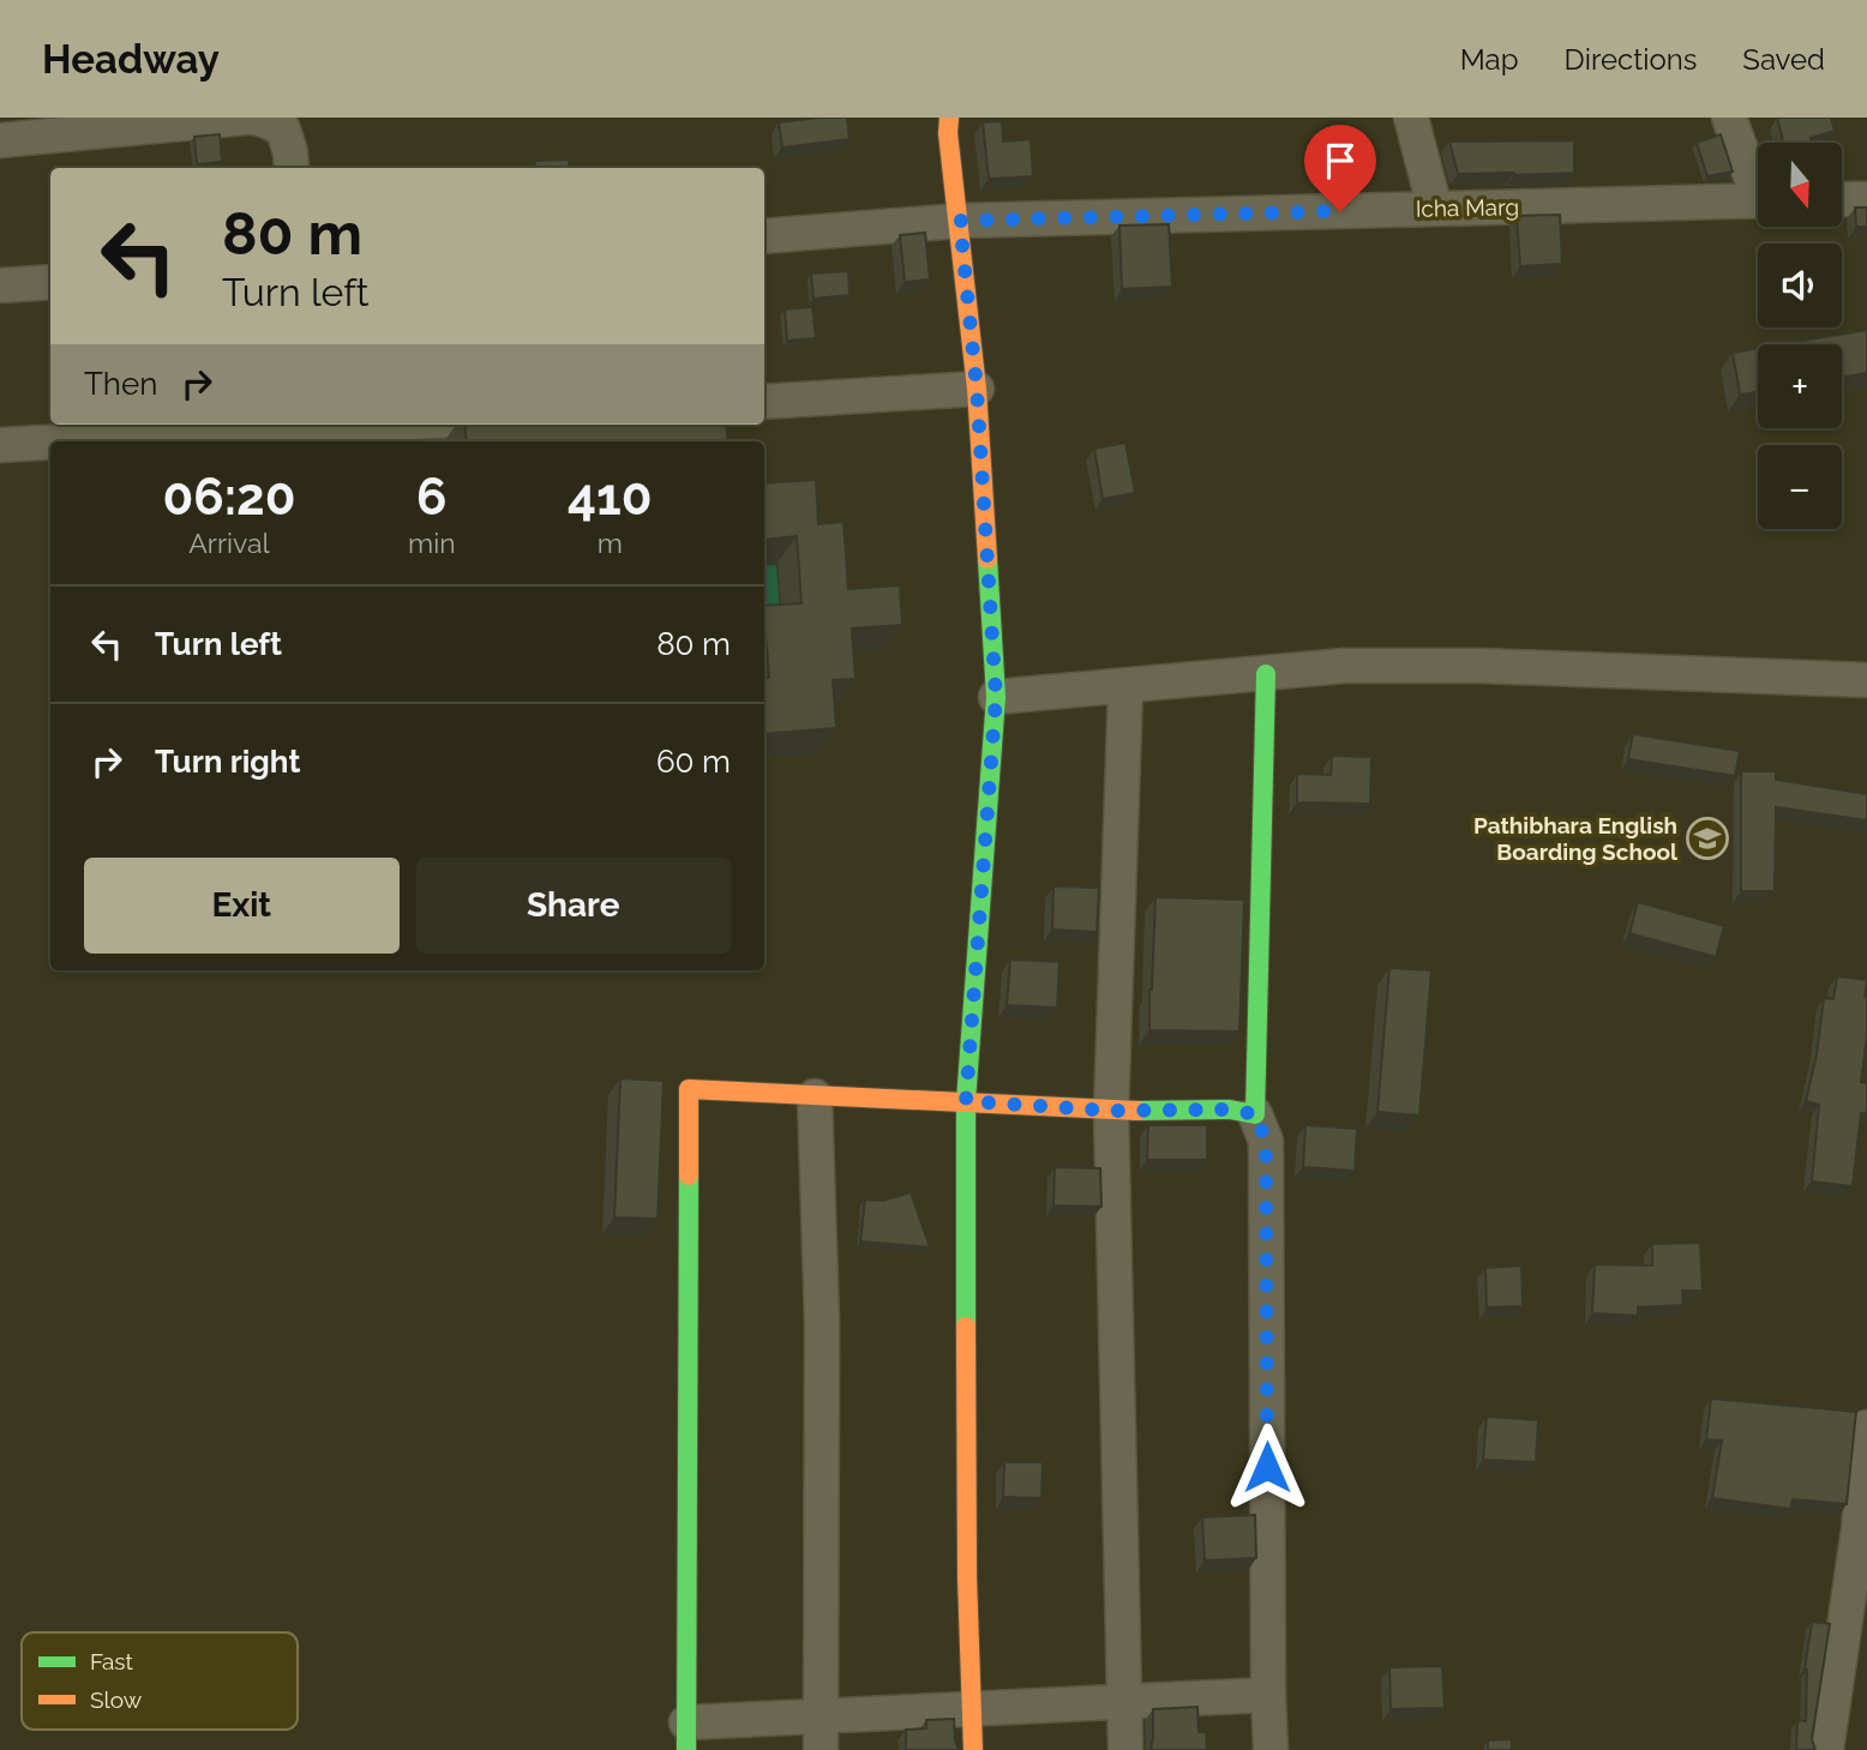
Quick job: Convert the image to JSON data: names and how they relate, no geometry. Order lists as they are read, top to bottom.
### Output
{
  "streets": {
    "street": ["Icha Marg"]
  },
  "places": {
    "school or university": ["Pathibhara English Boarding School"]
  },
  "legend": ["Fast", "Slow"],
  "north": "bottom",
  "page": {
    "header": "Headway",
    "nav": ["Map", "Directions", "Saved"],
    "map_buttons": ["+", "−"],
    "turn": ["80 m", "Turn left"],
    "then": "Then",
    "eta": [
      "06:20",
      "Arrival",
      "6",
      "min",
      "410",
      "m"
    ],
    "list": [
      {
        "name": "Turn left",
        "value": "80 m"
      },
      {
        "name": "Turn right",
        "value": "60 m"
      }
    ],
    "buttons": ["Exit", "Share"]
  }
}
